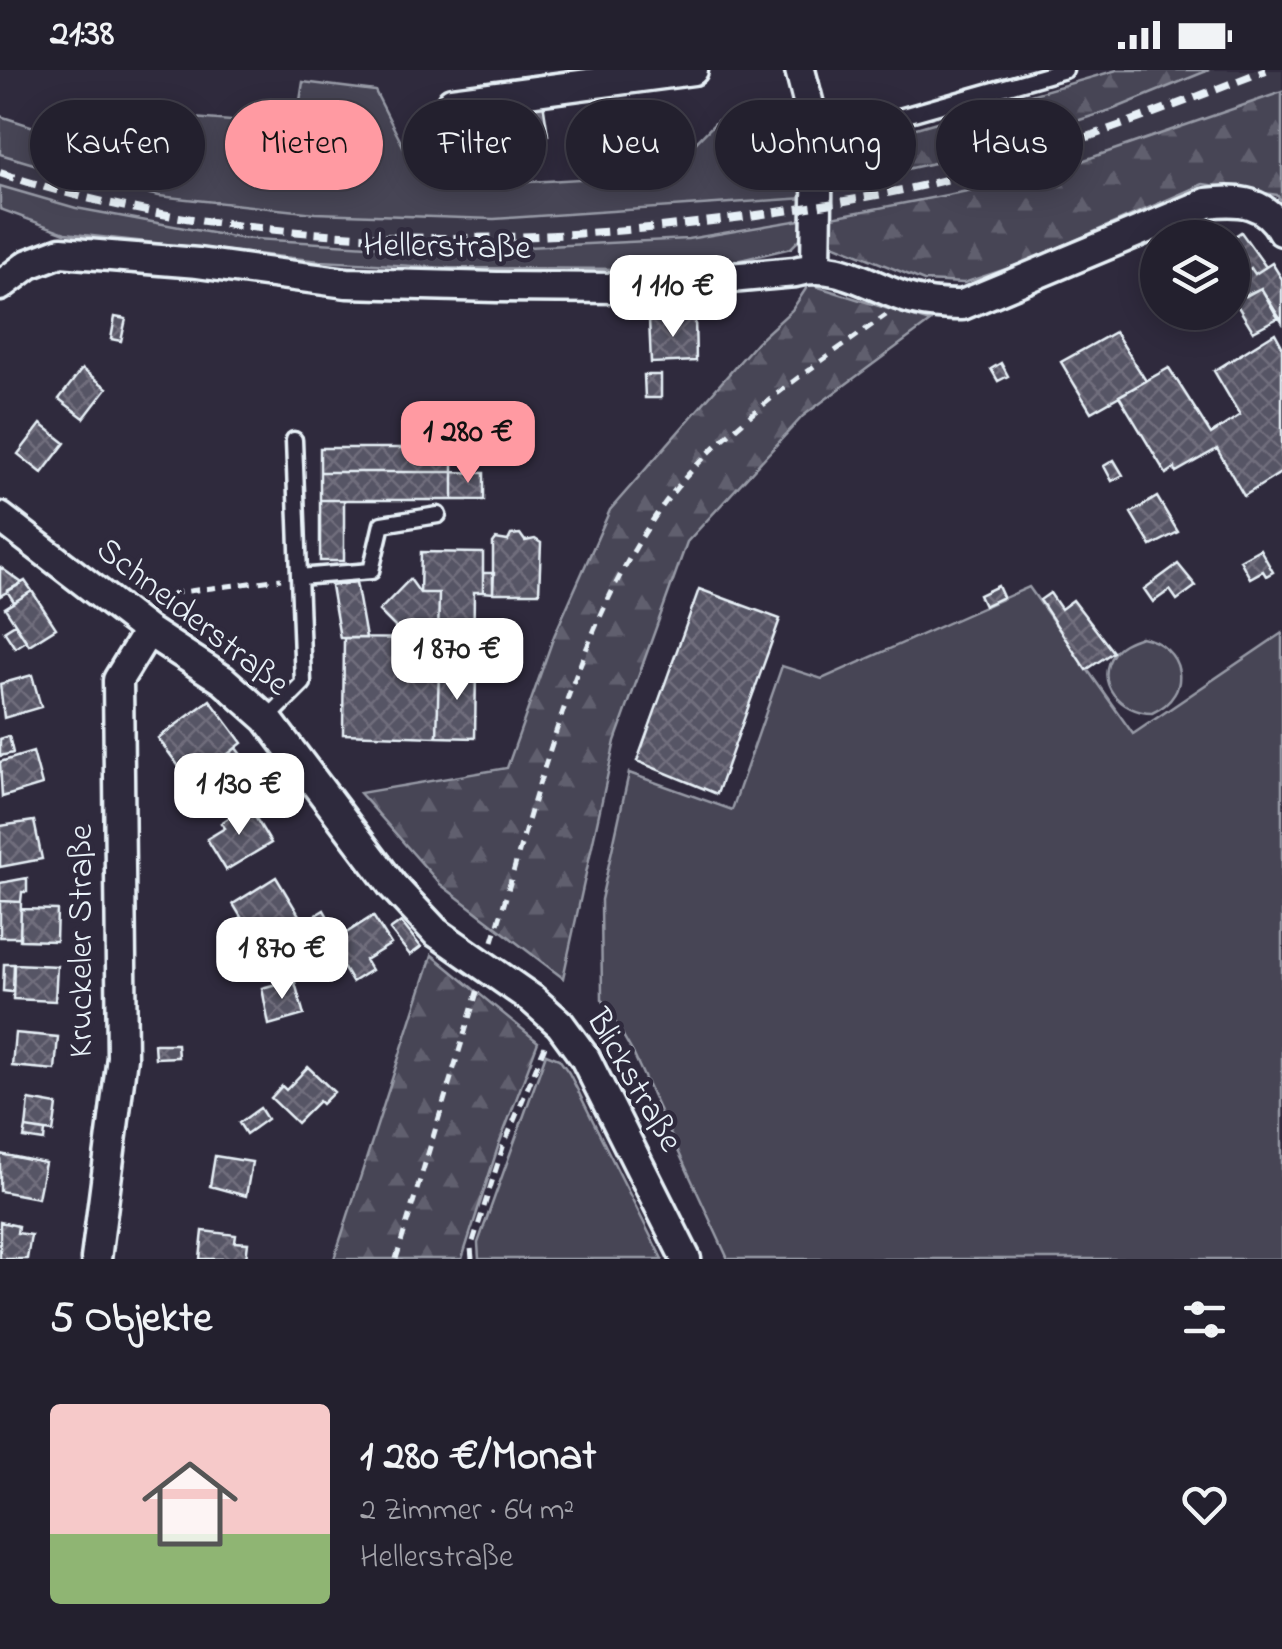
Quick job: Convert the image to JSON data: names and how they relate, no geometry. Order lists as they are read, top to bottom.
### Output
{
  "streets": {
    "street": [
      "Hellerstraße",
      "Schneiderstraße",
      "Kruckeler Straße",
      "Blickstraße"
    ]
  },
  "crossings": [
    ["Schneiderstraße", "Kruckeler Straße"],
    ["Schneiderstraße", "Blickstraße"]
  ],
  "page": {
    "status": "21:38",
    "chip": [
      "Kaufen",
      "Mieten",
      "Filter",
      "Neu",
      "Wohnung",
      "Haus"
    ],
    "price": [
      "1 110 €",
      "1 280 €",
      "1 870 €",
      "1 130 €",
      "1 870 €"
    ],
    "heading": "5 Objekte",
    "list": [
      {
        "name": "1 280 €/Monat",
        "note": "2 Zimmer · 64 m² · Hellerstraße"
      }
    ]
  }
}
